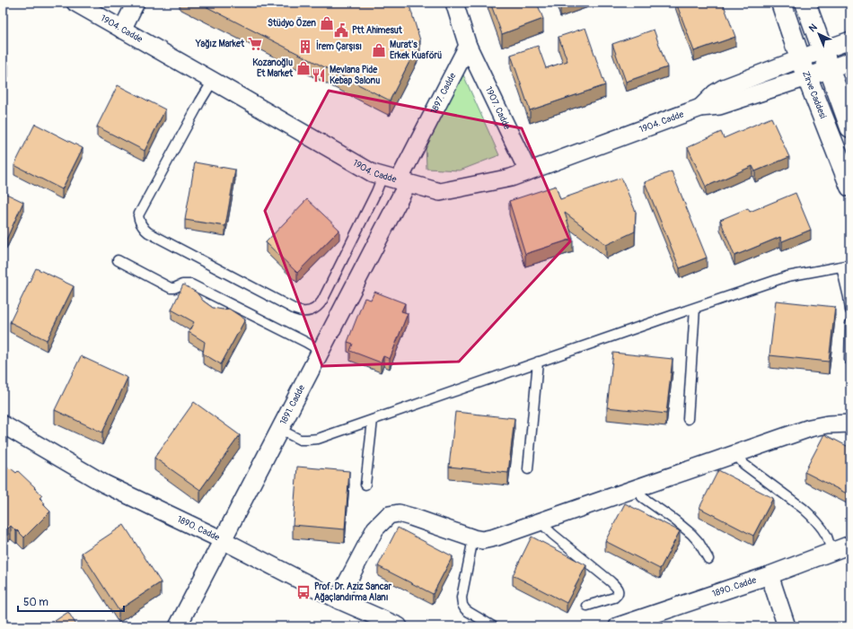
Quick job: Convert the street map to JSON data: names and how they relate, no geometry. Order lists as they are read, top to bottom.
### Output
{
  "streets": {
    "main road": ["Zirve Caddesi"],
    "street": [
      "1904. Cadde",
      "1897. Cadde",
      "1907. Cadde",
      "1891. Cadde",
      "1890. Cadde"
    ]
  },
  "crossings": [
    ["1904. Cadde", "1897. Cadde"],
    ["1904. Cadde", "Zirve Caddesi"],
    ["1904. Cadde", "1907. Cadde"],
    ["1904. Cadde", "1891. Cadde"],
    ["1897. Cadde", "1907. Cadde"],
    ["1897. Cadde", "1891. Cadde"],
    ["1891. Cadde", "1890. Cadde"]
  ],
  "places": {
    "shop": ["Stüdyo Özen", "Murat's Erkek Kuaförü", "Kozanoğlu Et Market"],
    "public building": ["Ptt Ahimesut"],
    "supermarket": ["Yağız Market"],
    "building": ["İrem Çarşısı"],
    "restaurant": ["Mevlana Pide Kebap Salonu"],
    "bus stop": ["Prof. Dr. Aziz Sancar Ağaçlandırma Alanı"]
  },
  "scale_bar": "50 m",
  "north": "top left"
}
